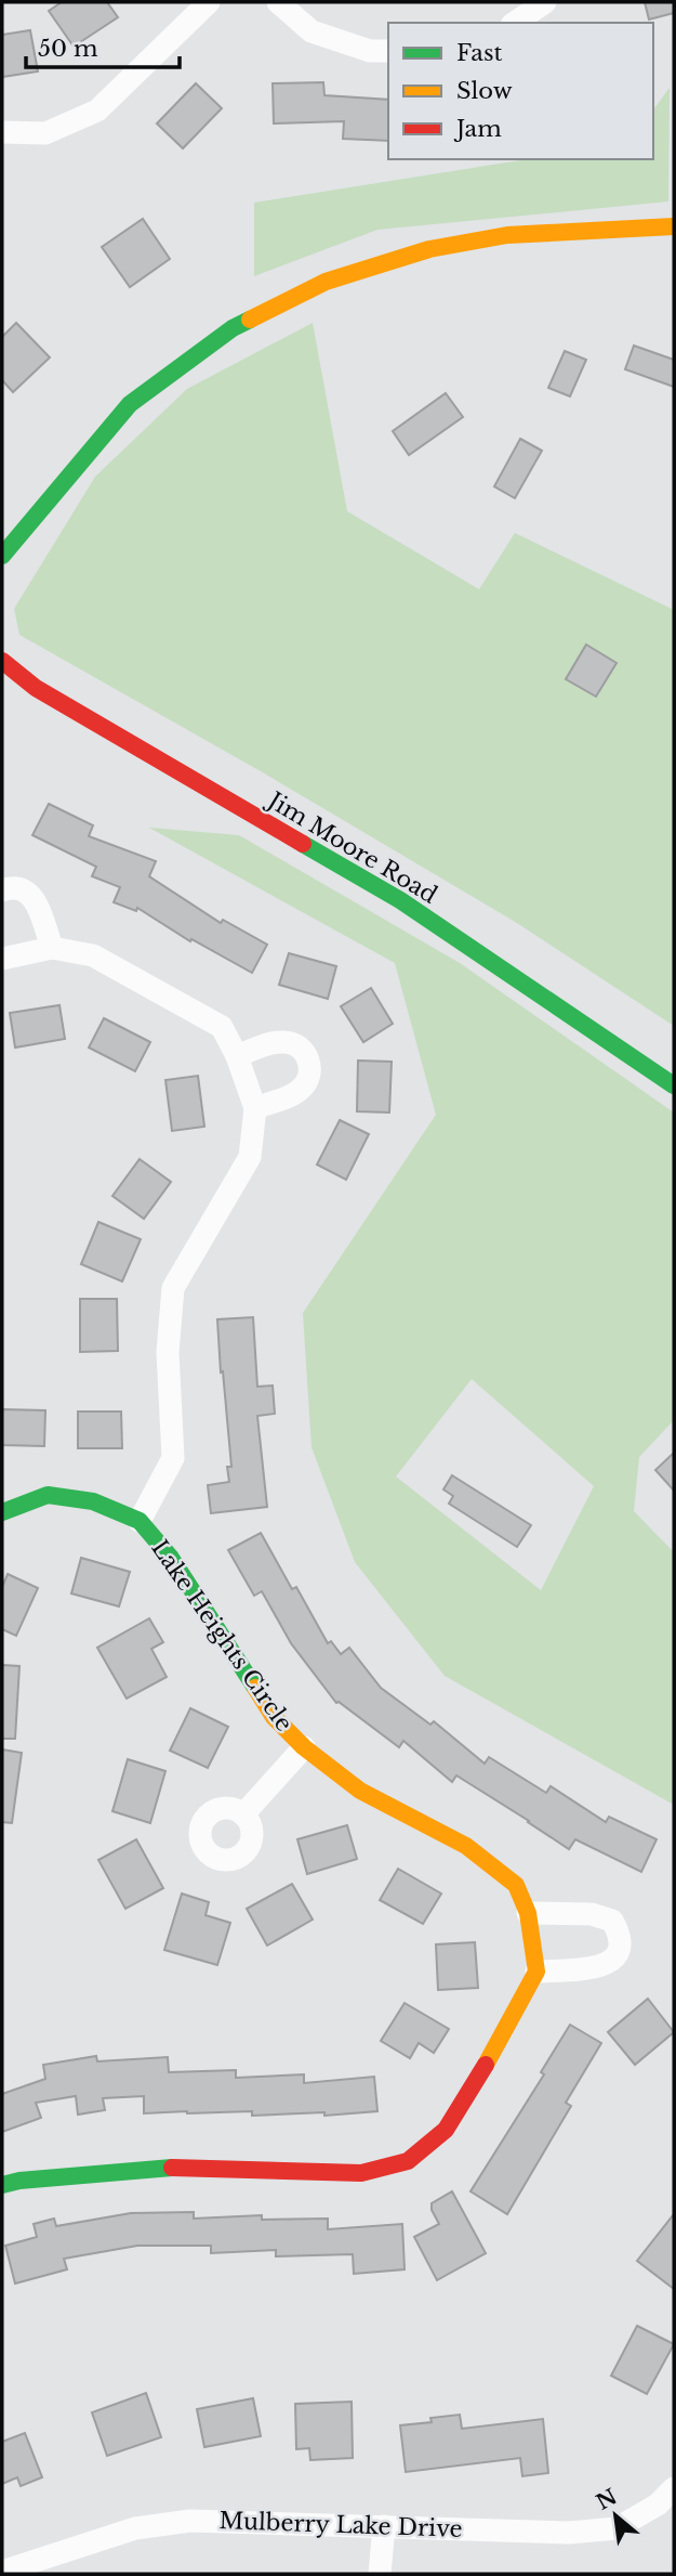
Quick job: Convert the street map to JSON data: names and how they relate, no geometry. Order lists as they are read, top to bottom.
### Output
{
  "streets": {
    "street": ["Jim Moore Road", "Lake Heights Circle", "Mulberry Lake Drive"]
  },
  "legend": ["Fast", "Slow", "Jam"],
  "scale_bar": "50 m",
  "north": "top left"
}
